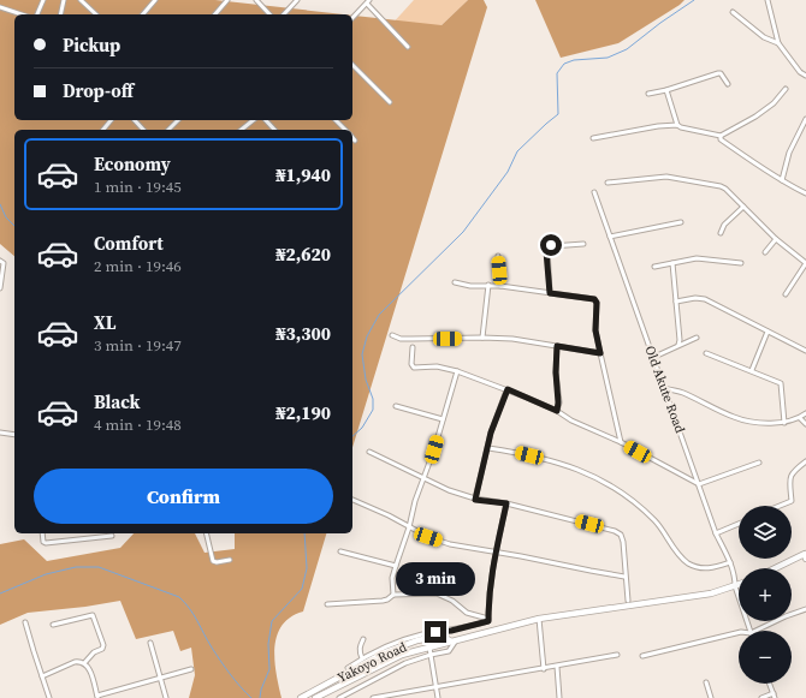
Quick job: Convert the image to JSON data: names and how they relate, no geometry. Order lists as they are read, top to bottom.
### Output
{
  "streets": {
    "main road": ["Yakoyo Road"],
    "street": ["Old Akute Road"]
  },
  "page": {
    "banner": ["Pickup", "Drop-off"],
    "list": [
      {
        "name": "Economy",
        "note": "1 min · 19:45",
        "value": "₦1,940"
      },
      {
        "name": "Comfort",
        "note": "2 min · 19:46",
        "value": "₦2,620"
      },
      {
        "name": "XL",
        "note": "3 min · 19:47",
        "value": "₦3,300"
      },
      {
        "name": "Black",
        "note": "4 min · 19:48",
        "value": "₦2,190"
      }
    ],
    "buttons": "Confirm",
    "map_buttons": ["+", "−"],
    "bubble": "3 min"
  }
}
